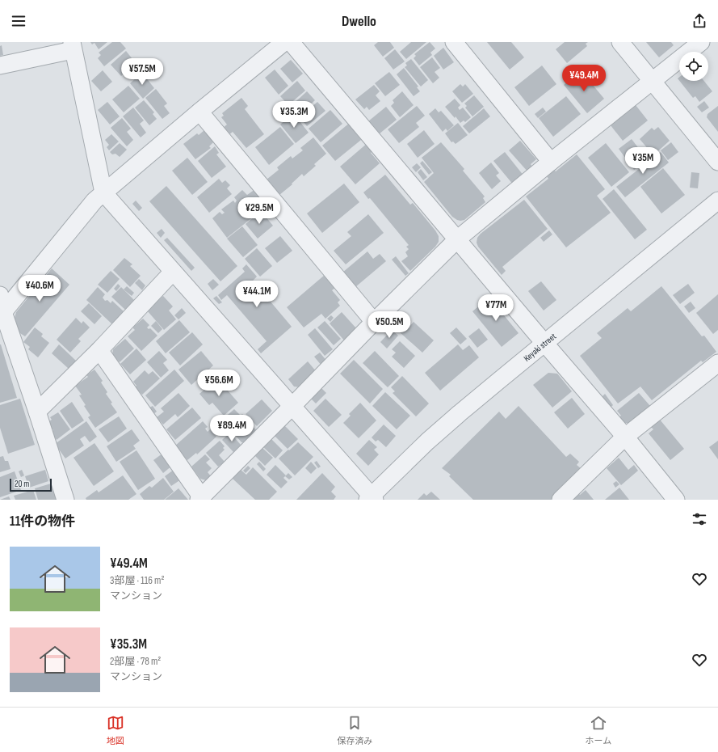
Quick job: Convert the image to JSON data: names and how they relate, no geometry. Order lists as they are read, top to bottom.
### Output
{
  "streets": {
    "street": ["Keyaki street"]
  },
  "scale_bar": "20 m",
  "page": {
    "header": "Dwello",
    "price": [
      "¥57.5M",
      "¥49.4M",
      "¥35.3M",
      "¥35M",
      "¥29.5M",
      "¥40.6M",
      "¥44.1M",
      "¥77M",
      "¥50.5M",
      "¥56.6M",
      "¥89.4M"
    ],
    "scale": "20 m",
    "heading": "11件の物件",
    "list": [
      {
        "name": "¥49.4M",
        "note": "3部屋 · 116 m² · マンション"
      },
      {
        "name": "¥35.3M",
        "note": "2部屋 · 78 m² · マンション"
      }
    ],
    "tabs": ["地図", "保存済み", "ホーム"]
  }
}
